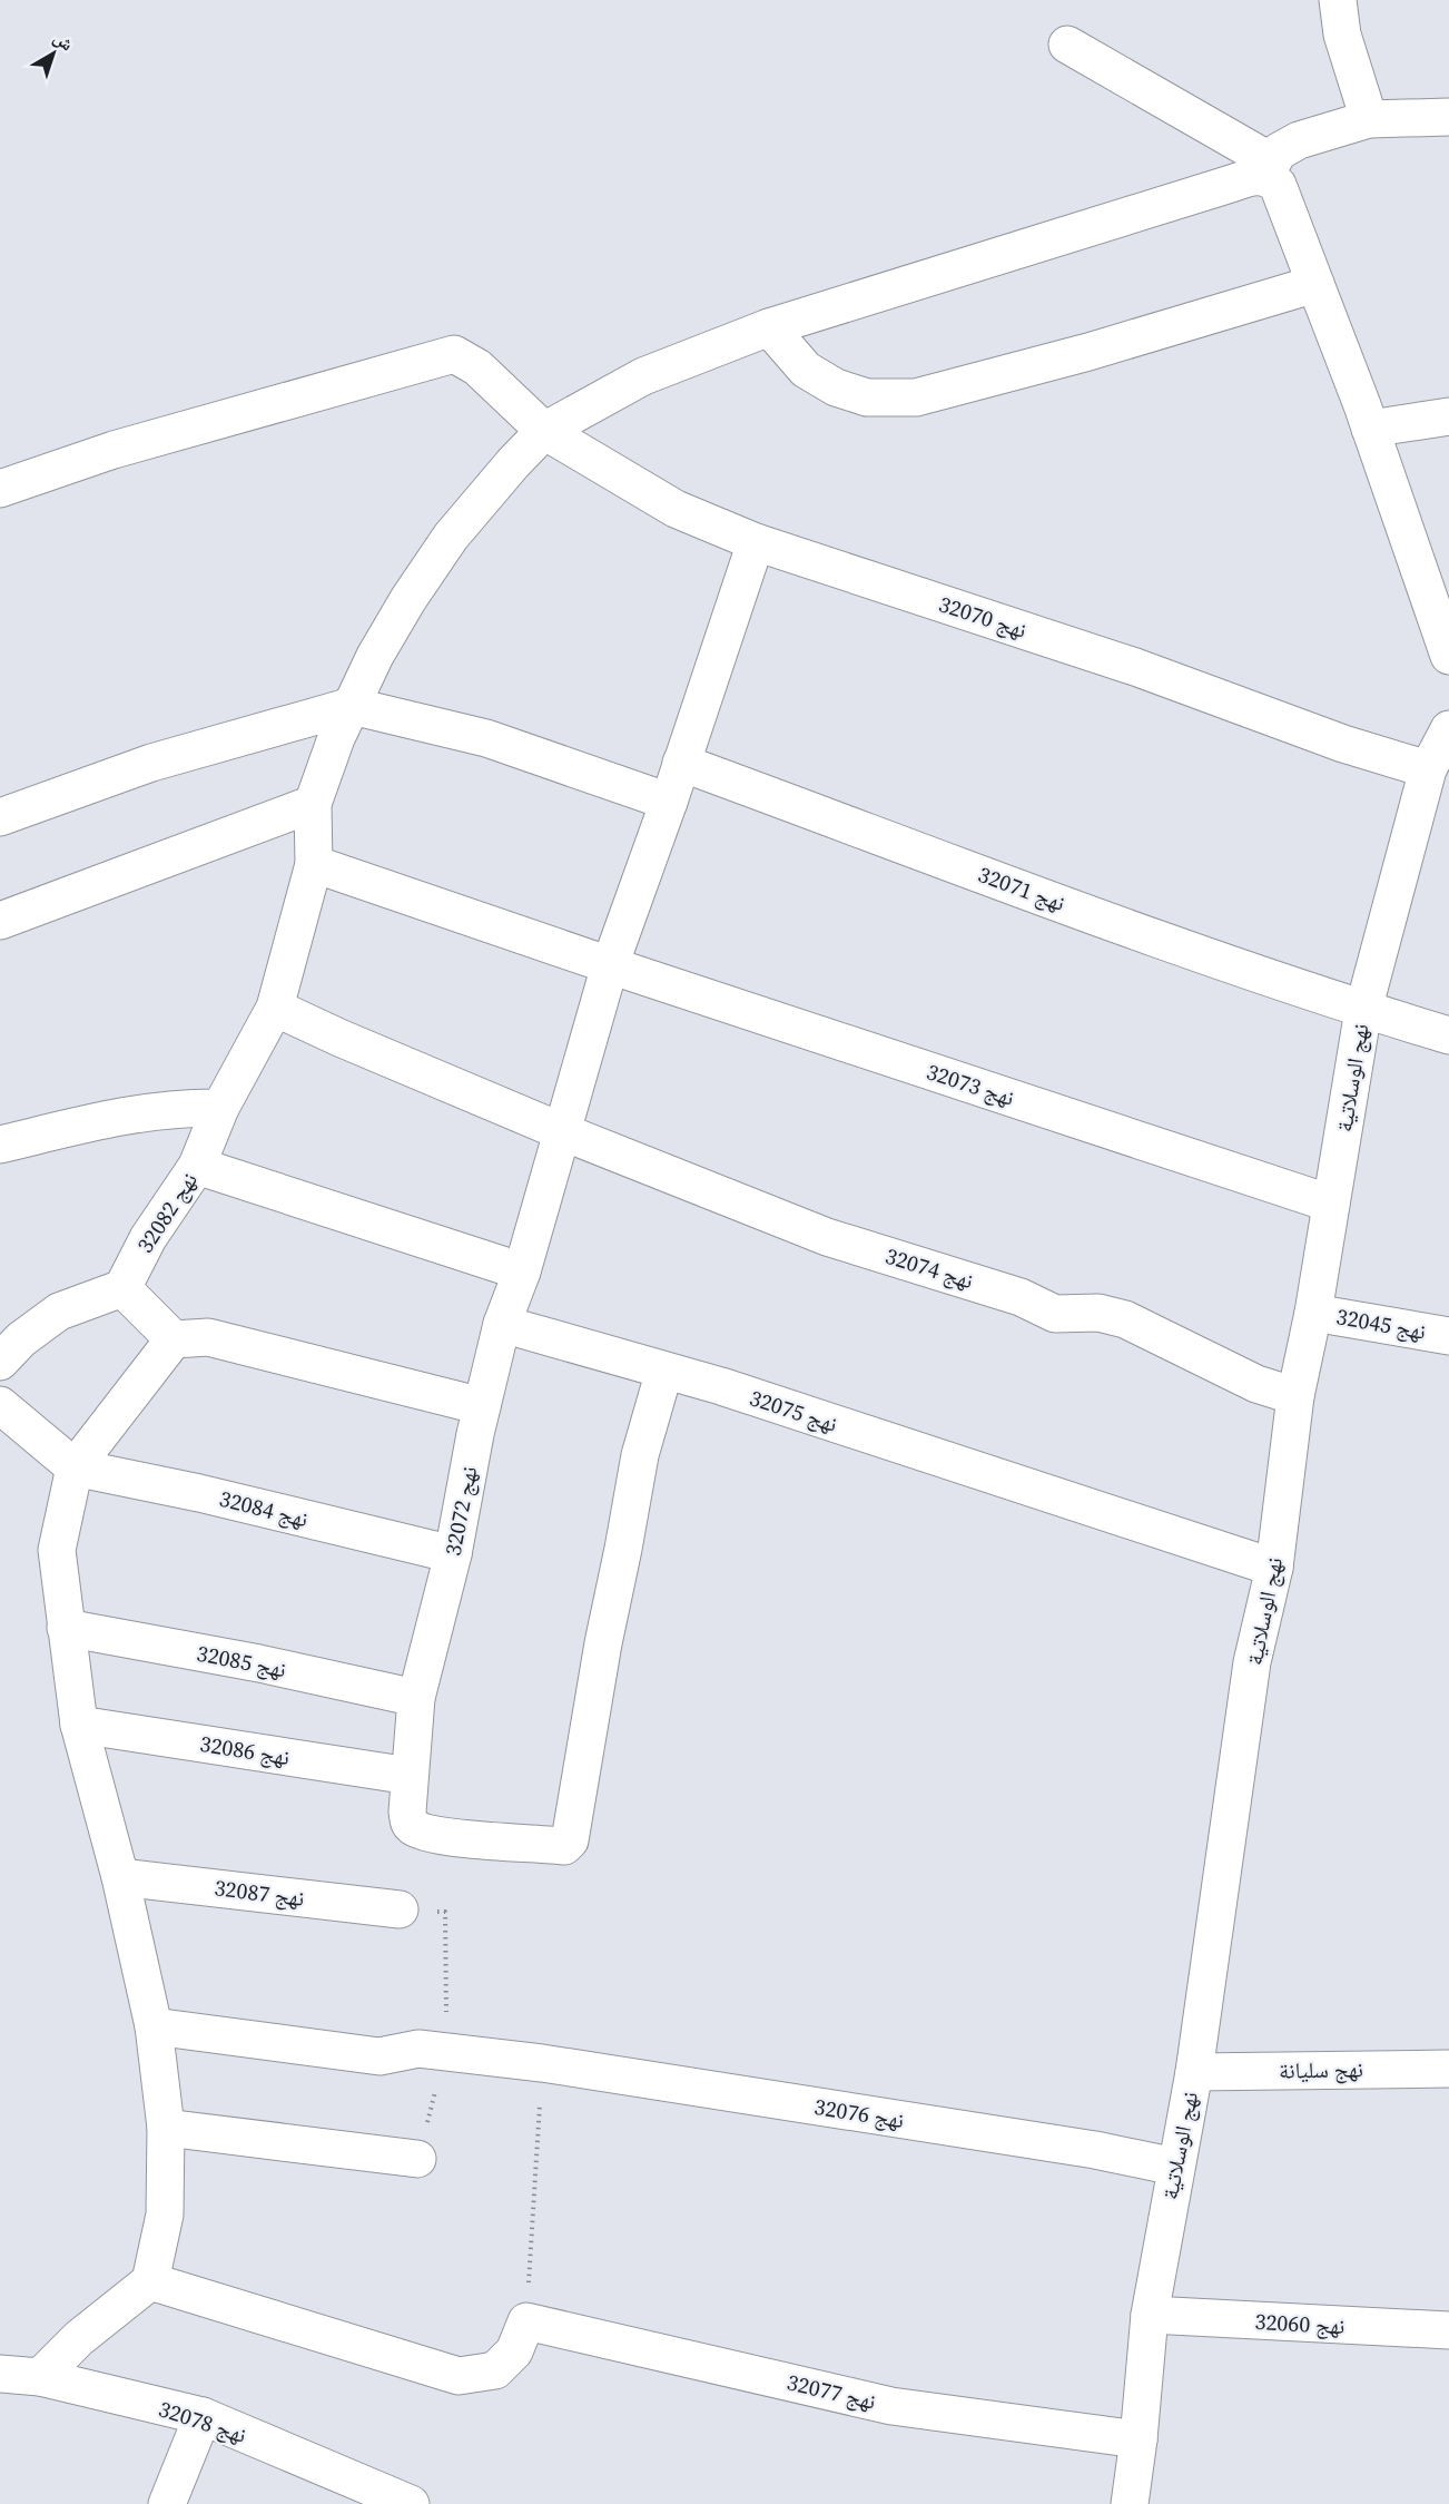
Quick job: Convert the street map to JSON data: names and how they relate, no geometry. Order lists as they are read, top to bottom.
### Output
{
  "streets": {
    "street": [
      "نهج 32070",
      "نهج 32071",
      "نهج الوسلاتية",
      "نهج 32073",
      "نهج 32082",
      "نهج 32074",
      "نهج 32045",
      "نهج 32075",
      "نهج 32084",
      "نهج 32072",
      "نهج 32085",
      "نهج 32086",
      "نهج 32087",
      "نهج سليانة",
      "نهج 32076",
      "نهج 32060",
      "نهج 32077",
      "نهج 32078"
    ]
  },
  "crossings": [
    ["نهج 32070", "نهج الوسلاتية"],
    ["نهج 32071", "نهج الوسلاتية"],
    ["نهج الوسلاتية", "نهج 32073"],
    ["نهج الوسلاتية", "نهج 32074"],
    ["نهج الوسلاتية", "نهج 32045"],
    ["نهج الوسلاتية", "نهج 32075"],
    ["نهج الوسلاتية", "نهج سليانة"],
    ["نهج الوسلاتية", "نهج 32076"],
    ["نهج الوسلاتية", "نهج 32060"],
    ["نهج الوسلاتية", "نهج 32077"],
    ["نهج 32073", "نهج 32082"],
    ["نهج 32082", "نهج 32074"],
    ["نهج 32075", "نهج 32072"],
    ["نهج 32084", "نهج 32072"],
    ["نهج 32072", "نهج 32085"],
    ["نهج 32072", "نهج 32086"]
  ],
  "north": "top right"
}
